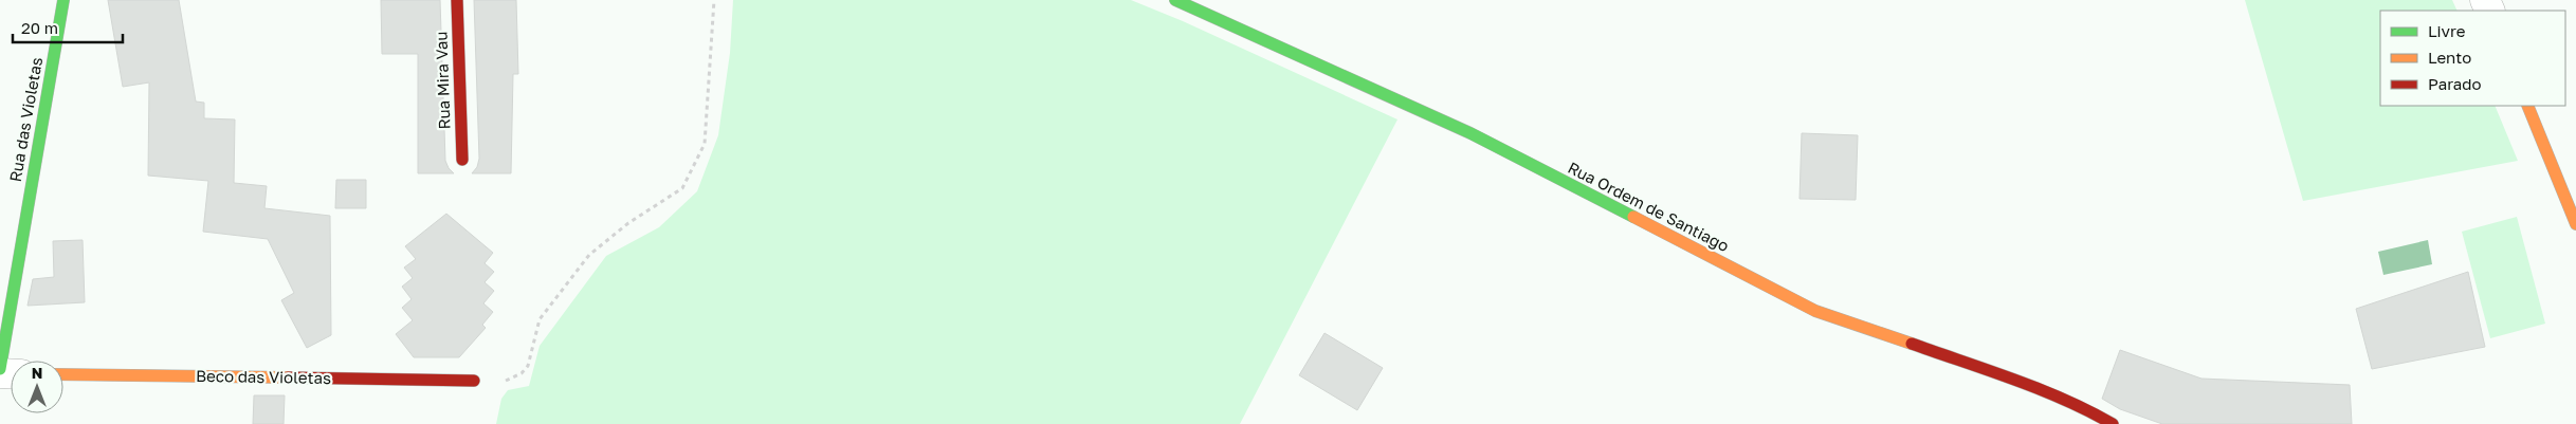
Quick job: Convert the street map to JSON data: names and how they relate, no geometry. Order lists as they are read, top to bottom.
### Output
{
  "streets": {
    "street": [
      "Rua Mira Vau",
      "Rua das Violetas",
      "Rua Ordem de Santiago",
      "Beco das Violetas"
    ]
  },
  "legend": ["Livre", "Lento", "Parado"],
  "scale_bar": "20 m",
  "north": "top"
}
